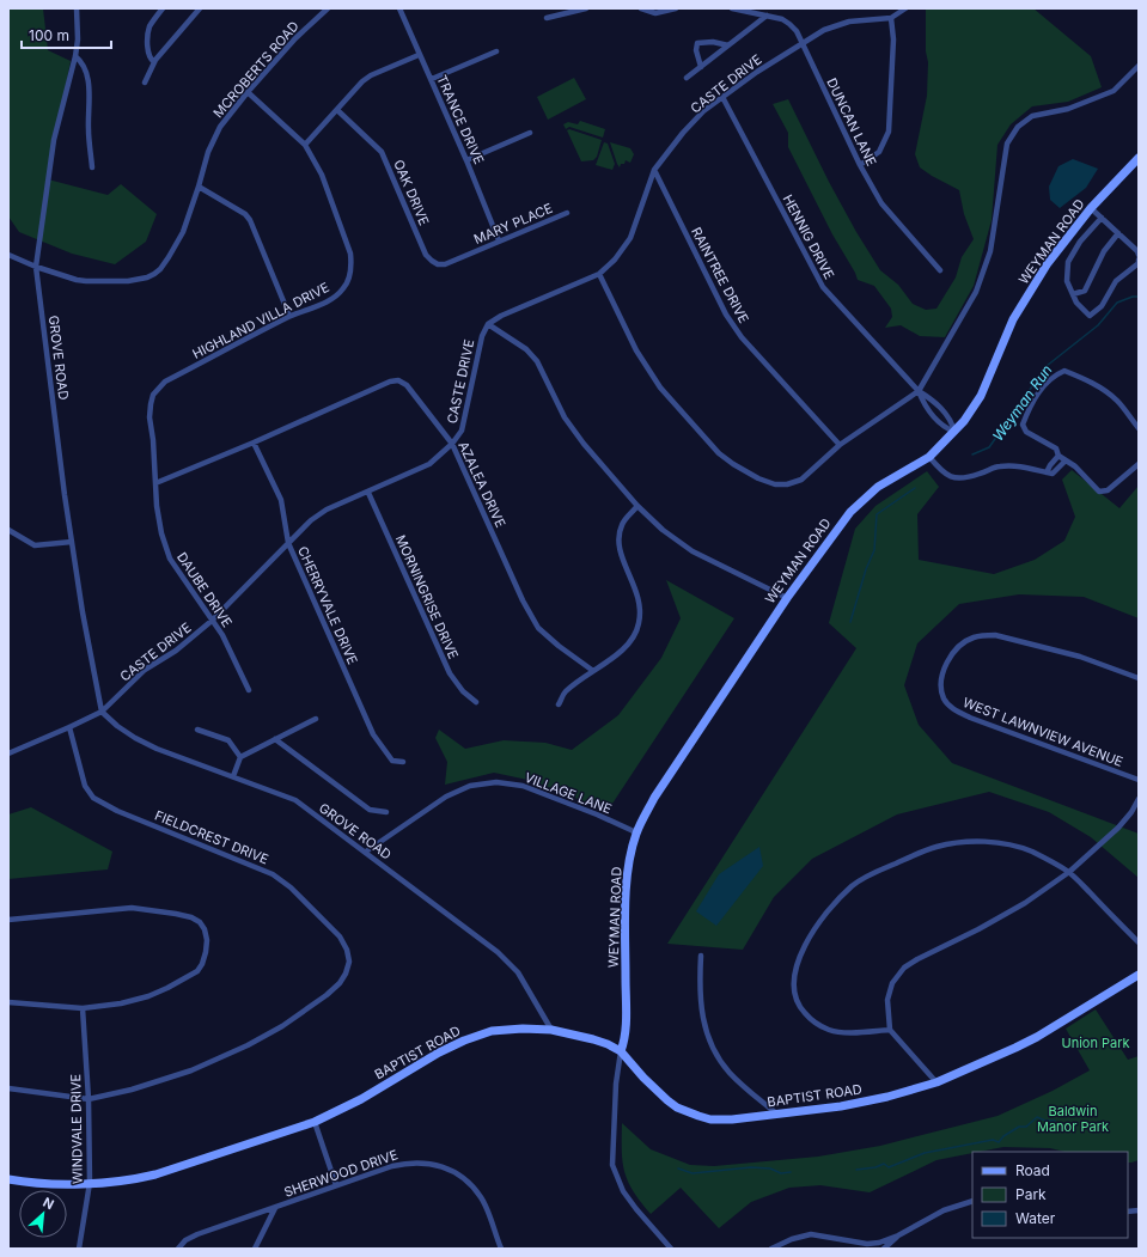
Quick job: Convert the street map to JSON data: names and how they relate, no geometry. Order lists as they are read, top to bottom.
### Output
{
  "streets": {
    "main road": ["WEYMAN ROAD", "BAPTIST ROAD"],
    "street": [
      "MCROBERTS ROAD",
      "CASTE DRIVE",
      "TRANCE DRIVE",
      "DUNCAN LANE",
      "OAK DRIVE",
      "MARY PLACE",
      "HENNIG DRIVE",
      "RAINTREE DRIVE",
      "HIGHLAND VILLA DRIVE",
      "GROVE ROAD",
      "AZALEA DRIVE",
      "DAUBE DRIVE",
      "MORNINGRISE DRIVE",
      "CHERRYVALE DRIVE",
      "WEST LAWNVIEW AVENUE",
      "VILLAGE LANE",
      "FIELDCREST DRIVE",
      "WINDVALE DRIVE",
      "SHERWOOD DRIVE"
    ]
  },
  "crossings": [
    ["MCROBERTS ROAD", "HIGHLAND VILLA DRIVE"],
    ["MCROBERTS ROAD", "GROVE ROAD"],
    ["CASTE DRIVE", "DUNCAN LANE"],
    ["CASTE DRIVE", "HENNIG DRIVE"],
    ["CASTE DRIVE", "RAINTREE DRIVE"],
    ["CASTE DRIVE", "GROVE ROAD"],
    ["CASTE DRIVE", "AZALEA DRIVE"],
    ["CASTE DRIVE", "DAUBE DRIVE"],
    ["CASTE DRIVE", "MORNINGRISE DRIVE"],
    ["CASTE DRIVE", "CHERRYVALE DRIVE"],
    ["CASTE DRIVE", "FIELDCREST DRIVE"],
    ["TRANCE DRIVE", "MARY PLACE"],
    ["OAK DRIVE", "MARY PLACE"],
    ["HENNIG DRIVE", "WEYMAN ROAD"],
    ["WEYMAN ROAD", "VILLAGE LANE"],
    ["WEYMAN ROAD", "BAPTIST ROAD"],
    ["HIGHLAND VILLA DRIVE", "DAUBE DRIVE"],
    ["GROVE ROAD", "VILLAGE LANE"],
    ["GROVE ROAD", "BAPTIST ROAD"],
    ["AZALEA DRIVE", "DAUBE DRIVE"],
    ["AZALEA DRIVE", "CHERRYVALE DRIVE"],
    ["FIELDCREST DRIVE", "WINDVALE DRIVE"],
    ["BAPTIST ROAD", "WINDVALE DRIVE"]
  ],
  "water": ["Weyman Run"],
  "parks": ["Union Park", "Baldwin Manor Park"],
  "legend": ["Road", "Park", "Water"],
  "scale_bar": "100 m",
  "north": "top right"
}
